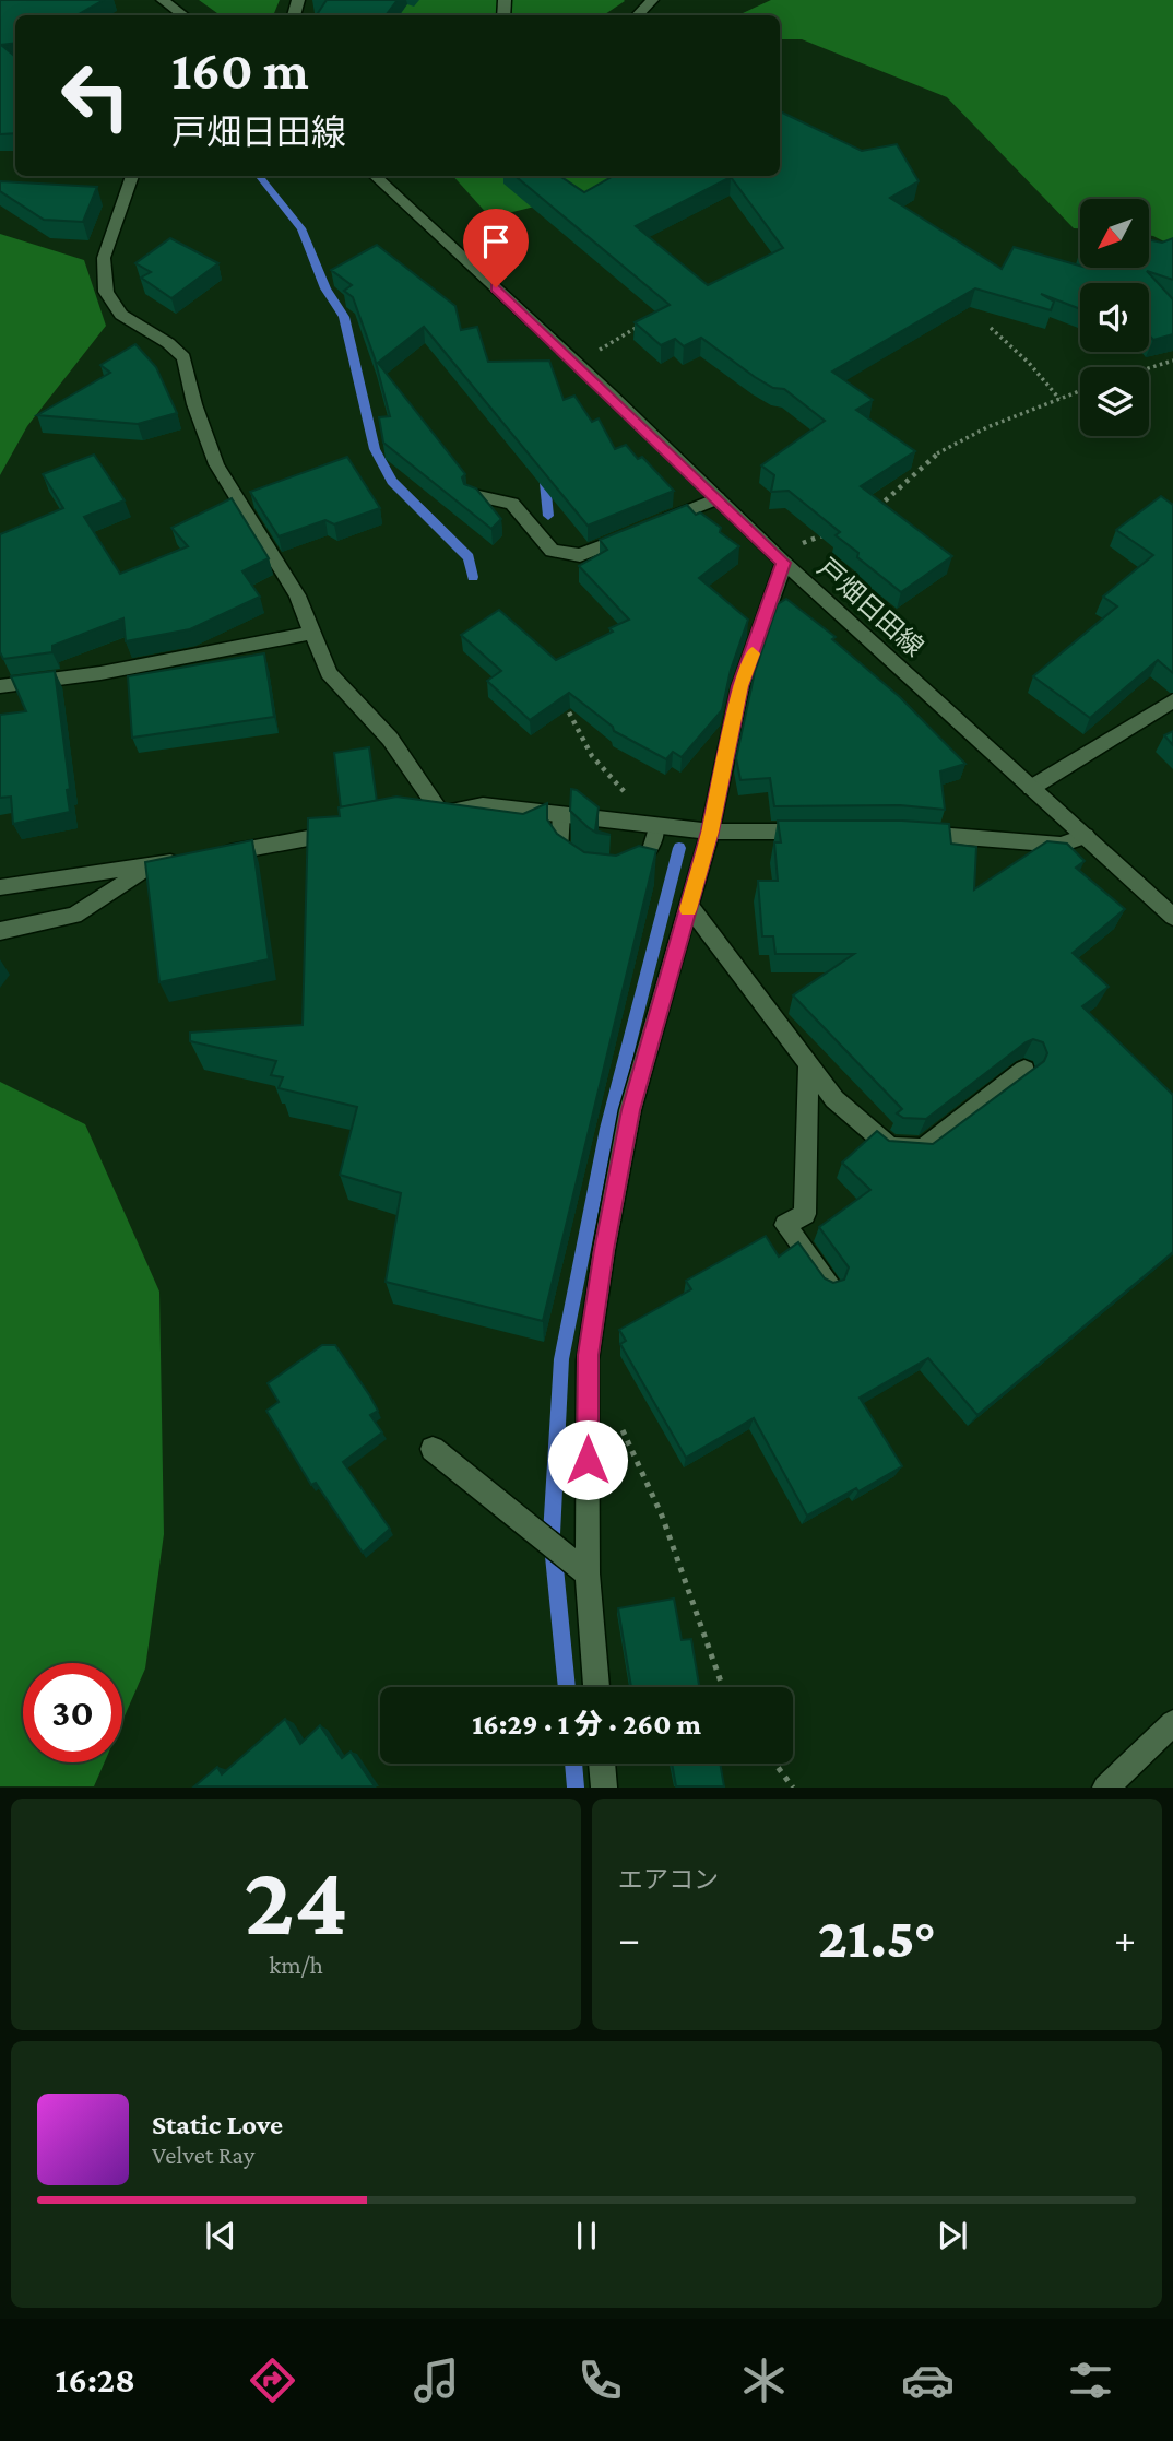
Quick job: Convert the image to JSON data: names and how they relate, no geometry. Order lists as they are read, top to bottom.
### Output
{
  "streets": {
    "street": ["戸畑日田線"]
  },
  "north": "bottom left",
  "page": {
    "turn": ["160 m", "戸畑日田線"],
    "limit": "30",
    "trip": "16:29 · 1 分 · 260 m",
    "tile": [
      ["24", "km/h"],
      "エアコン"
    ],
    "heat": ["−", "21.5°", "+"],
    "song": ["Static Love", "Velvet Ray"],
    "tabs": "16:28"
  }
}
